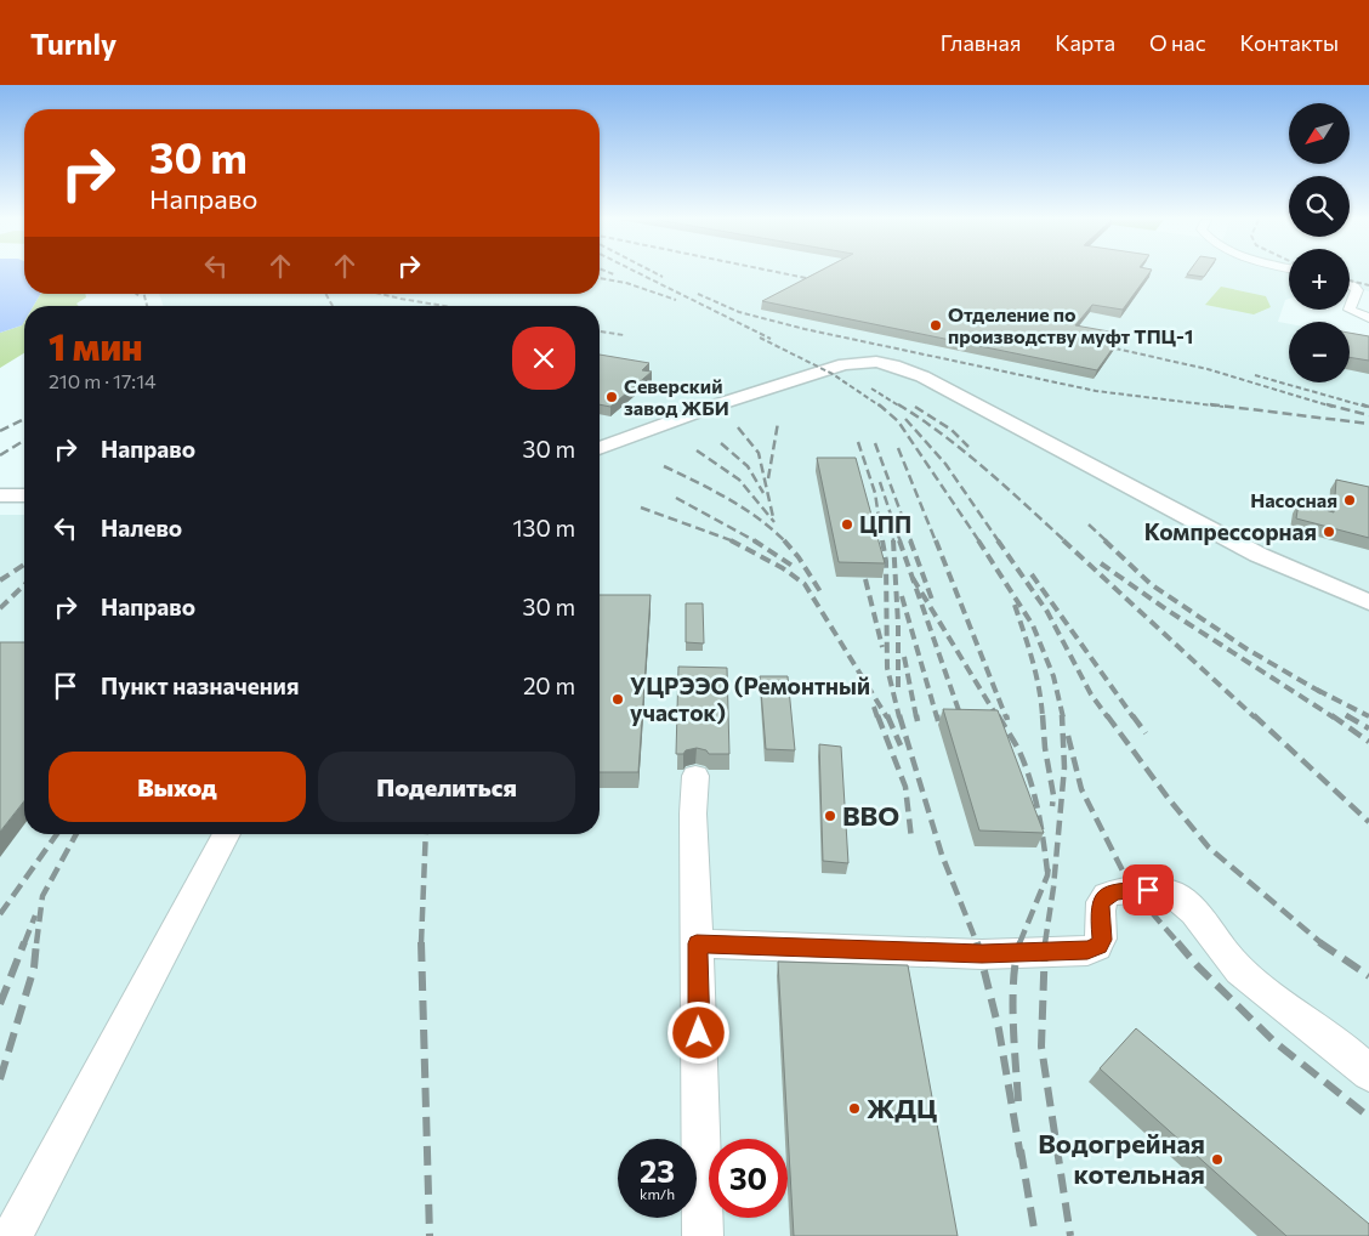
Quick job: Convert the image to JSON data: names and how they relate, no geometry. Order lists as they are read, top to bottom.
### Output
{
  "places": [
    "Отделение по производству муфт ТПЦ-1",
    "Северский завод ЖБИ",
    "Насосная",
    "ЦПП",
    "Компрессорная",
    "УЦРЭЭО (Ремонтный участок)",
    "ВВО",
    "ЖДЦ",
    "Водогрейная котельная"
  ],
  "north": "bottom left",
  "page": {
    "header": "Turnly",
    "nav": [
      "Главная",
      "Карта",
      "О нас",
      "Контакты"
    ],
    "map_buttons": ["+", "−"],
    "turn": ["30 m", "Направо"],
    "heading": ["1 мин", "210 m · 17:14"],
    "list": [
      {
        "name": "Направо",
        "value": "30 m"
      },
      {
        "name": "Налево",
        "value": "130 m"
      },
      {
        "name": "Направо",
        "value": "30 m"
      },
      {
        "name": "Пункт назначения",
        "value": "20 m"
      }
    ],
    "buttons": ["Выход", "Поделиться"],
    "speed": "23 km/h",
    "limit": "30"
  }
}
